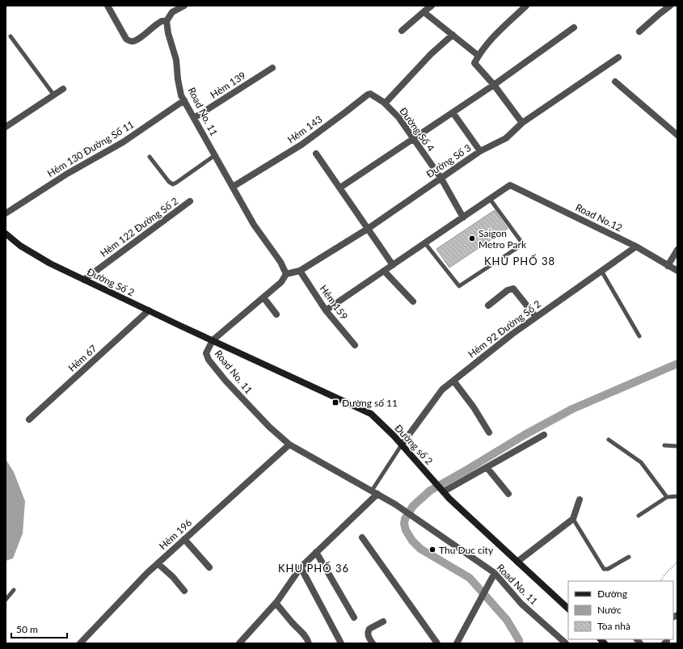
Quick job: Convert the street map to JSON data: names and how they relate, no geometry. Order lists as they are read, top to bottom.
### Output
{
  "streets": {
    "street": [
      "Hẻm 139",
      "Road No. 11",
      "Hẻm 143",
      "Đường Số 4",
      "Hẻm 130 Đường Số 11",
      "Đường Số 3",
      "Road No.12",
      "Hẻm 122 Đường Số 2",
      "Đường Số 2",
      "Hẻm 159",
      "Hẻm 92 Đường Số 2",
      "Hẻm 67",
      "Đường số 2",
      "Hẻm 196"
    ]
  },
  "crossings": [
    ["Hẻm 139", "Road No. 11"],
    ["Road No. 11", "Hẻm 143"],
    ["Road No. 11", "Hẻm 130 Đường Số 11"],
    ["Road No. 11", "Đường Số 3"],
    ["Road No. 11", "Đường Số 2"],
    ["Road No. 11", "Đường số 2"],
    ["Road No. 11", "Hẻm 196"],
    ["Hẻm 143", "Đường Số 4"],
    ["Đường Số 4", "Đường Số 3"],
    ["Đường Số 3", "Hẻm 159"],
    ["Road No.12", "Hẻm 92 Đường Số 2"],
    ["Hẻm 122 Đường Số 2", "Đường Số 2"],
    ["Đường Số 2", "Hẻm 67"],
    ["Đường Số 2", "Đường số 2"],
    ["Hẻm 92 Đường Số 2", "Đường số 2"]
  ],
  "districts": ["KHU PHỐ 38", "KHU PHỐ 36"],
  "places": {
    "other": ["Saigon Metro Park", "Thu Duc city"],
    "transit": ["Đường số 11"]
  },
  "legend": ["Đường", "Nước", "Tòa nhà"],
  "scale_bar": "50 m"
}
